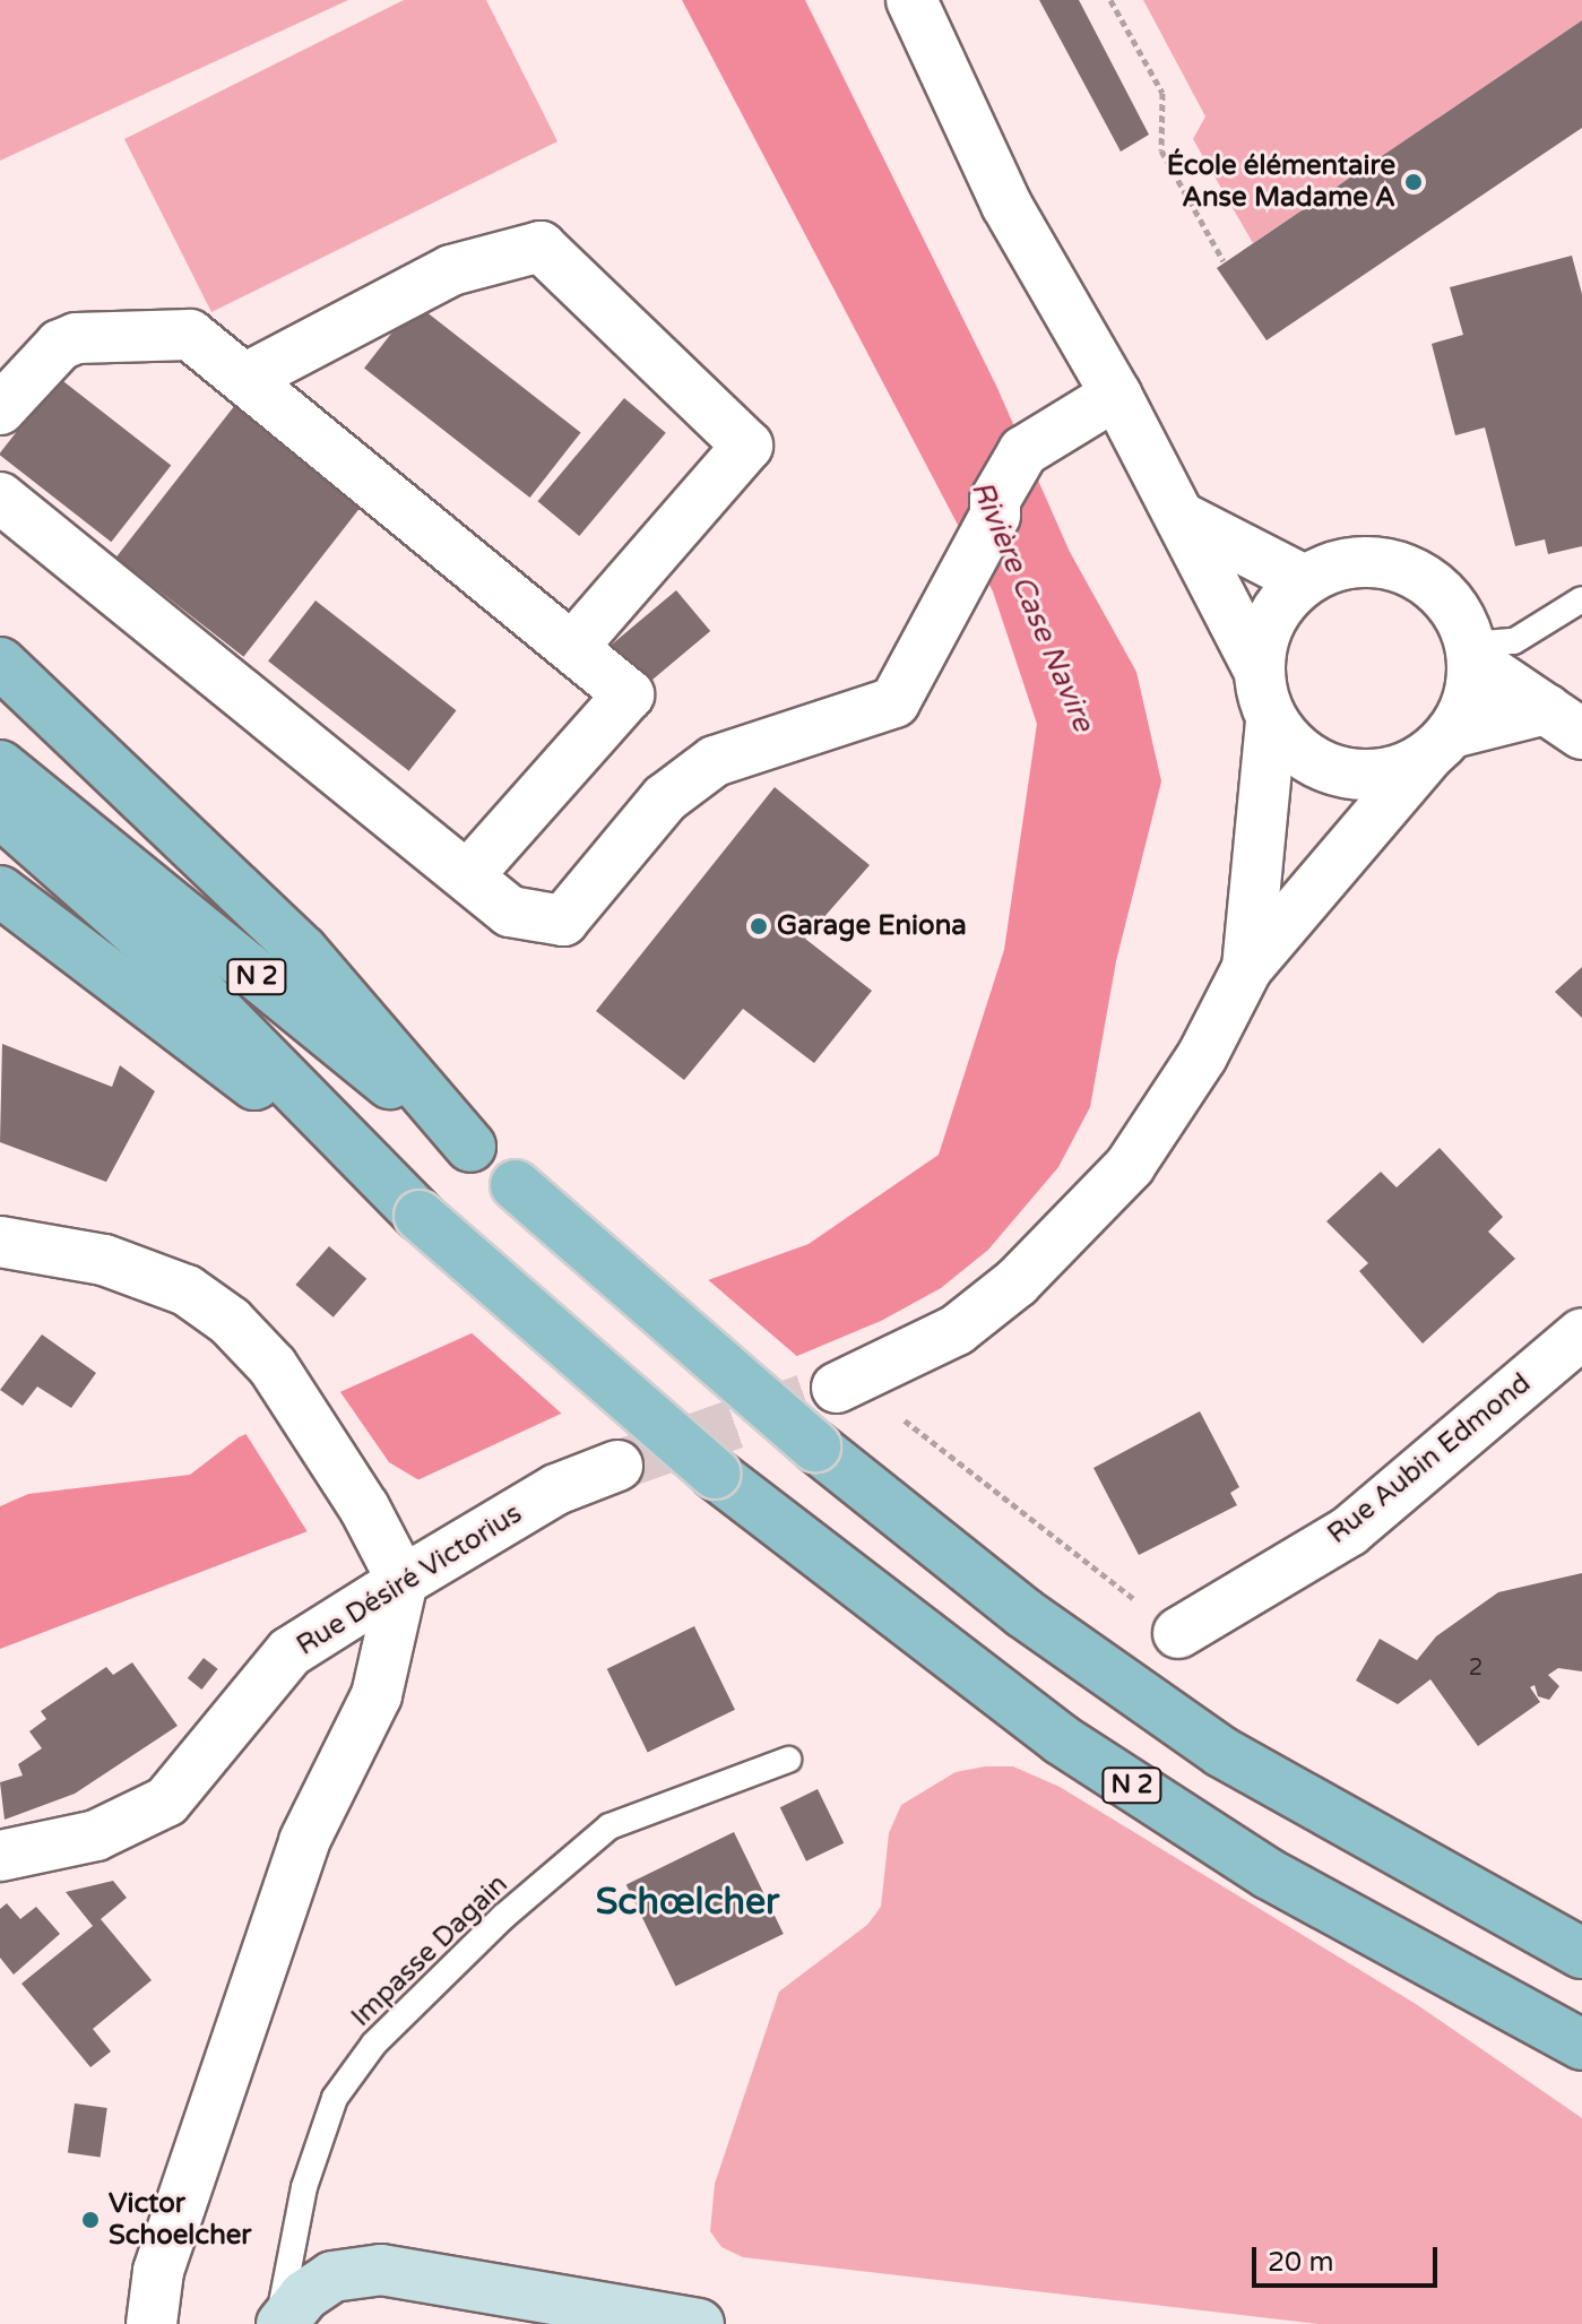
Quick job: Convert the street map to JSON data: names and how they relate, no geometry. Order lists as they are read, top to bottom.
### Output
{
  "streets": {
    "main road": ["N 2"],
    "street": ["Rue Aubin Edmond", "Rue Désiré Victorius"],
    "lane": ["Impasse Dagain"]
  },
  "districts": ["Schœlcher"],
  "water": ["Rivière Case Navire"],
  "places": ["École élémentaire Anse Madame A", "Garage Eniona", "Victor Schoelcher"],
  "house_numbers": ["2"],
  "scale_bar": "20 m"
}
